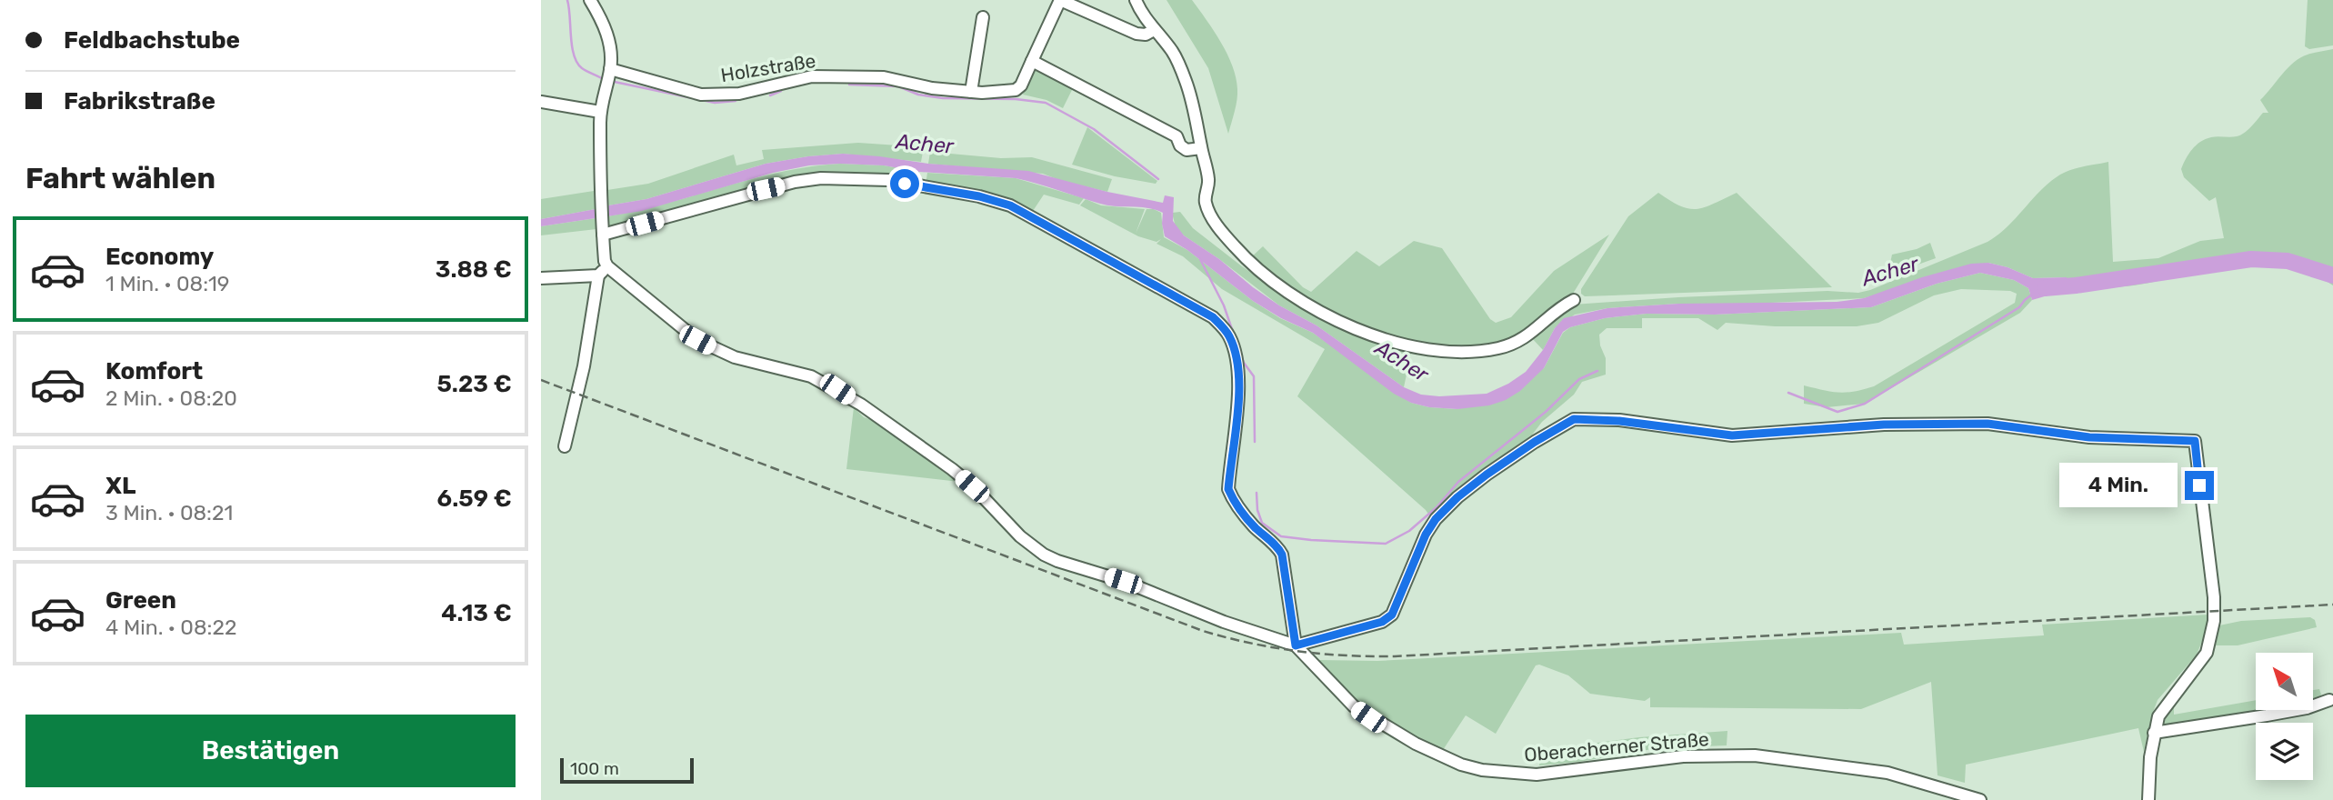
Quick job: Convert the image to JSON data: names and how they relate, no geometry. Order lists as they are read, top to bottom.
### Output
{
  "streets": {
    "street": ["Holzstraße", "Oberacherner Straße"]
  },
  "water": ["Acher"],
  "scale_bar": "100 m",
  "north": "top left",
  "page": {
    "banner": ["Feldbachstube", "Fabrikstraße"],
    "heading": "Fahrt wählen",
    "list": [
      {
        "name": "Economy",
        "note": "1 Min. · 08:19",
        "value": "3.88 €"
      },
      {
        "name": "Komfort",
        "note": "2 Min. · 08:20",
        "value": "5.23 €"
      },
      {
        "name": "XL",
        "note": "3 Min. · 08:21",
        "value": "6.59 €"
      },
      {
        "name": "Green",
        "note": "4 Min. · 08:22",
        "value": "4.13 €"
      }
    ],
    "bubble": "4 Min.",
    "buttons": "Bestätigen",
    "scale": "100 m"
  }
}
